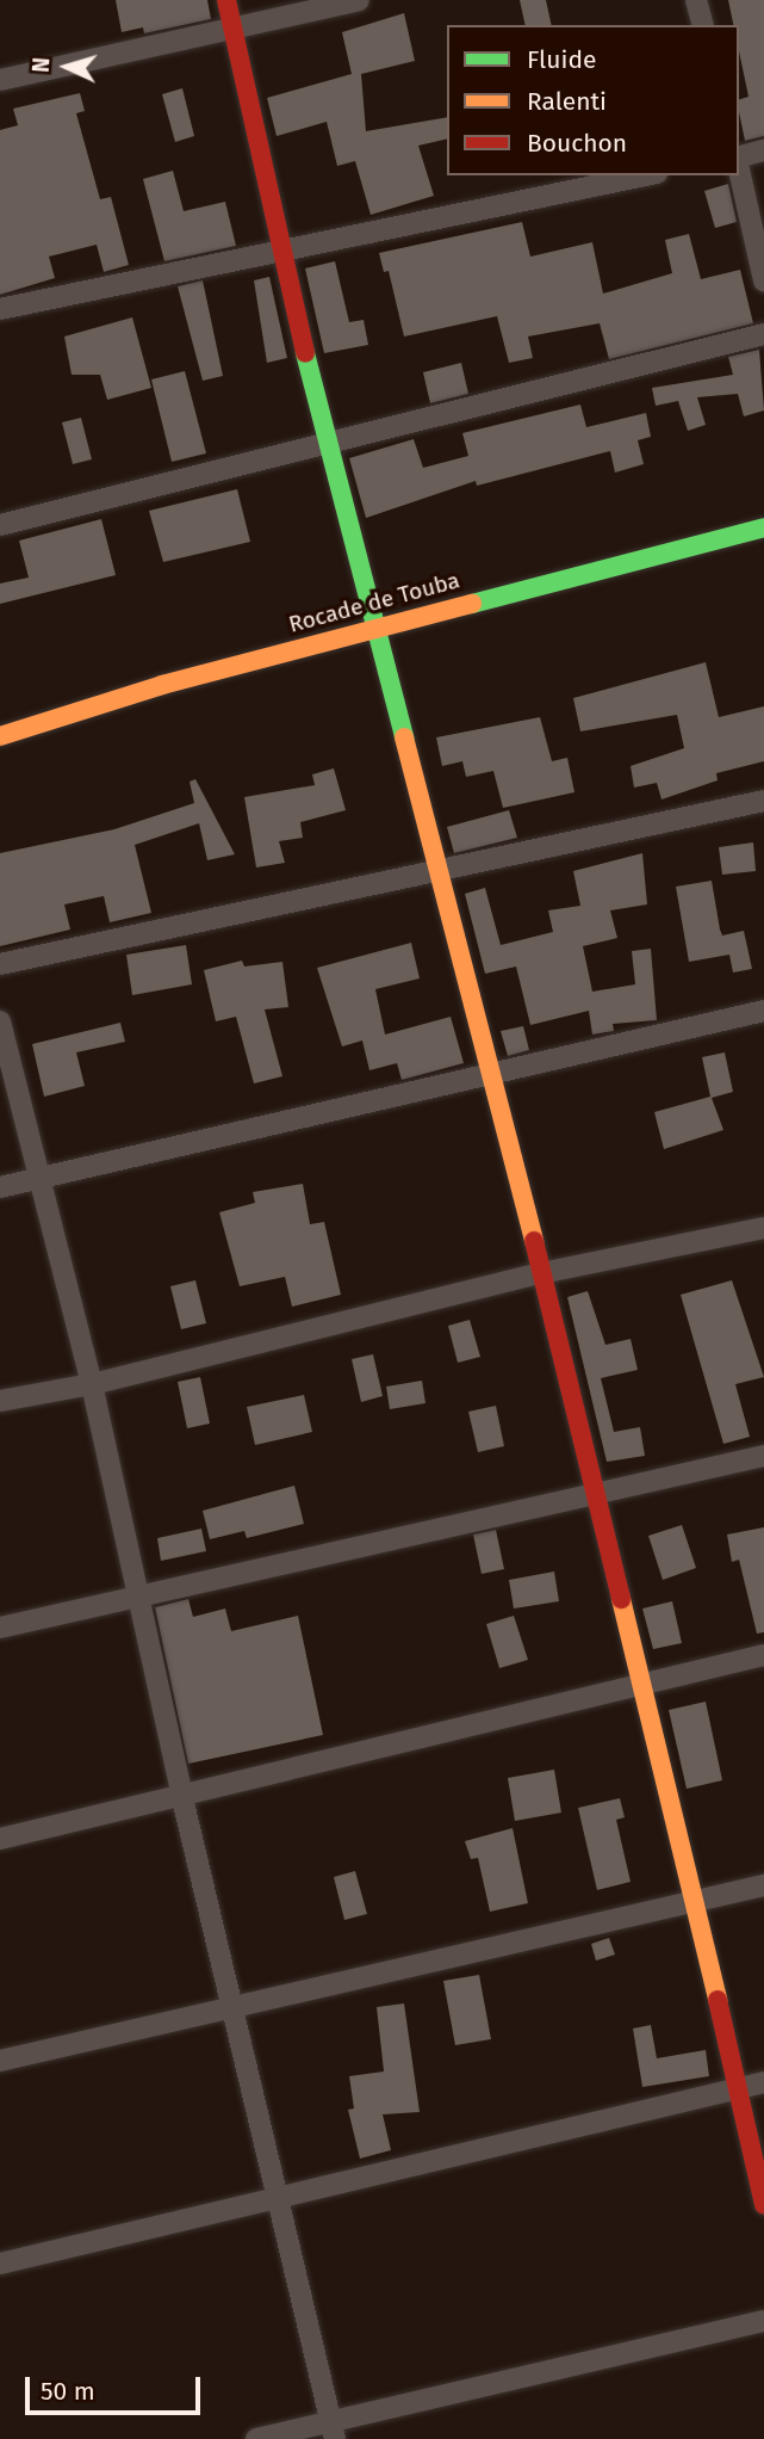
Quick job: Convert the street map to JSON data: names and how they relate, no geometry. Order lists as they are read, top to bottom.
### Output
{
  "streets": {
    "street": ["Rocade de Touba"]
  },
  "legend": ["Fluide", "Ralenti", "Bouchon"],
  "scale_bar": "50 m",
  "north": "left"
}
